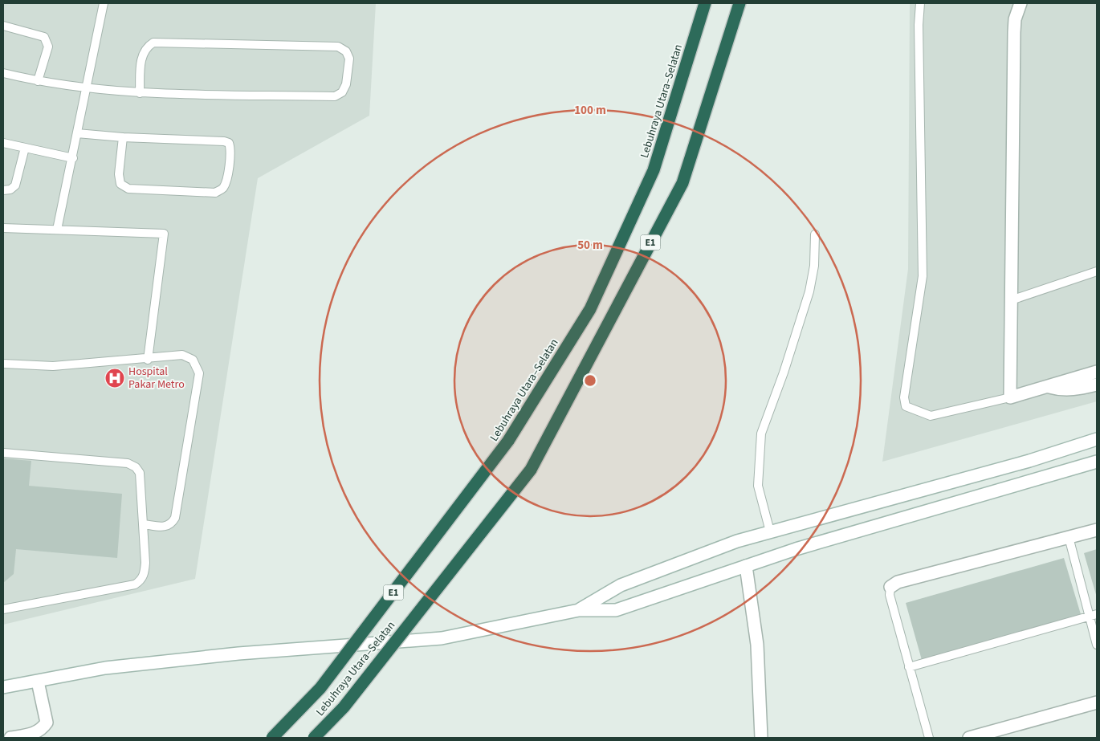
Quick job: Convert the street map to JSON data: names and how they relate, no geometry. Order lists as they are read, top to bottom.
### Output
{
  "streets": {
    "highway": ["Lebuhraya Utara–Selatan", "E1"]
  },
  "places": {
    "hospital": ["Hospital Pakar Metro"]
  },
  "rings": ["100 m", "50 m"]
}
